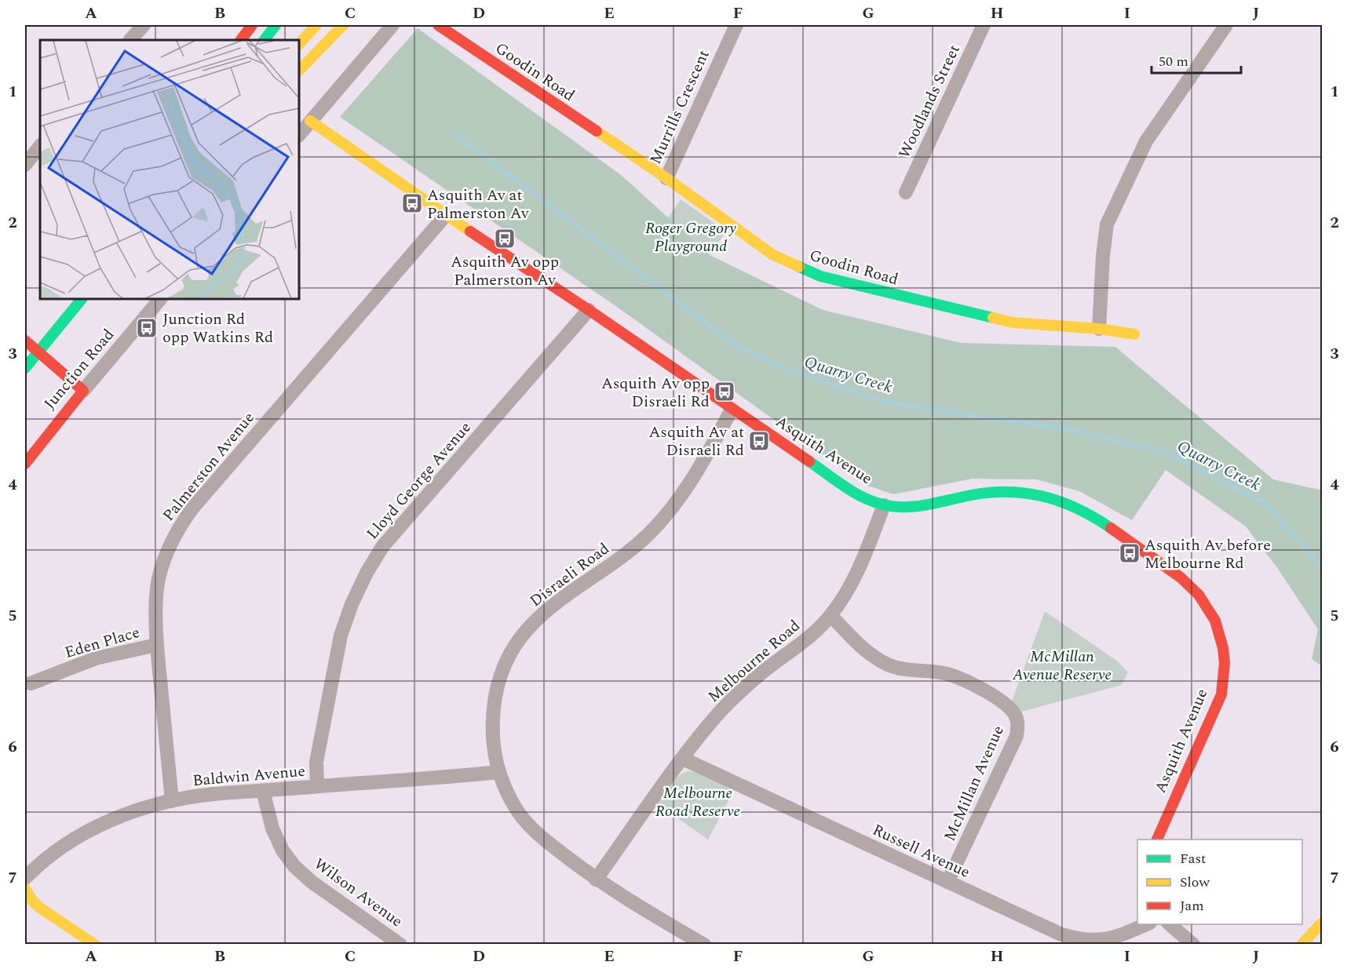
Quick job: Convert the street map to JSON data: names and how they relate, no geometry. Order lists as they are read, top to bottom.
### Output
{
  "streets": {
    "main road": ["Goodin Road", "Junction Road", "Asquith Avenue"],
    "street": [
      "Woodlands Street",
      "Murrills Crescent",
      "Palmerston Avenue",
      "Lloyd George Avenue",
      "Disraeli Road",
      "Eden Place",
      "Melbourne Road",
      "Baldwin Avenue",
      "McMillan Avenue",
      "Russell Avenue",
      "Wilson Avenue"
    ]
  },
  "crossings": [
    ["Goodin Road", "Murrills Crescent"],
    ["Asquith Avenue", "Palmerston Avenue"],
    ["Asquith Avenue", "Lloyd George Avenue"],
    ["Asquith Avenue", "Disraeli Road"],
    ["Asquith Avenue", "Melbourne Road"],
    ["Palmerston Avenue", "Eden Place"],
    ["Palmerston Avenue", "Baldwin Avenue"],
    ["Lloyd George Avenue", "Baldwin Avenue"],
    ["Disraeli Road", "Melbourne Road"],
    ["Disraeli Road", "Baldwin Avenue"],
    ["Melbourne Road", "McMillan Avenue"],
    ["Melbourne Road", "Russell Avenue"],
    ["Baldwin Avenue", "Wilson Avenue"],
    ["McMillan Avenue", "Russell Avenue"]
  ],
  "water": ["Quarry Creek"],
  "parks": ["Roger Gregory Playground", "McMillan Avenue Reserve", "Melbourne Road Reserve"],
  "places": {
    "bus stop": [
      "Asquith Av at Palmerston Av",
      "Asquith Av opp Palmerston Av",
      "Junction Rd opp Watkins Rd",
      "Asquith Av opp Disraeli Rd",
      "Asquith Av at Disraeli Rd",
      "Asquith Av before Melbourne Rd"
    ]
  },
  "legend": ["Fast", "Slow", "Jam"],
  "scale_bar": "50 m",
  "grid": {
    "columns": [
      "A",
      "B",
      "C",
      "D",
      "E",
      "F",
      "G",
      "H",
      "I",
      "J"
    ],
    "rows": [
      "1",
      "2",
      "3",
      "4",
      "5",
      "6",
      "7"
    ]
  }
}
